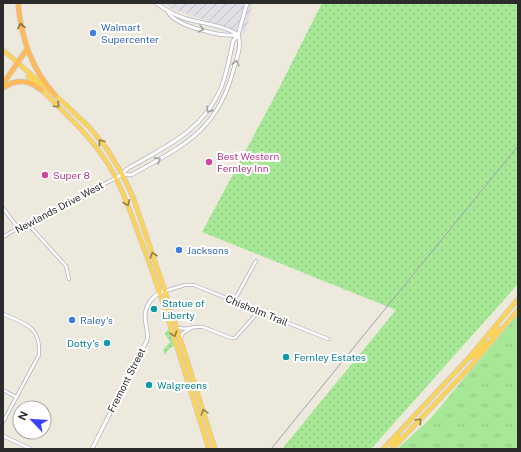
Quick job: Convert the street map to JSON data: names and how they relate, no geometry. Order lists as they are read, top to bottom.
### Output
{
  "streets": {
    "street": ["Newlands Drive West", "Chisholm Trail", "Fremont Street"]
  },
  "crossings": [
    ["Chisholm Trail", "Fremont Street"]
  ],
  "places": [
    "Walmart Supercenter",
    "Best Western Fernley Inn",
    "Super 8",
    "Jacksons",
    "Statue of Liberty",
    "Raley's",
    "Dotty's",
    "Fernley Estates",
    "Walgreens"
  ],
  "north": "top left"
}
